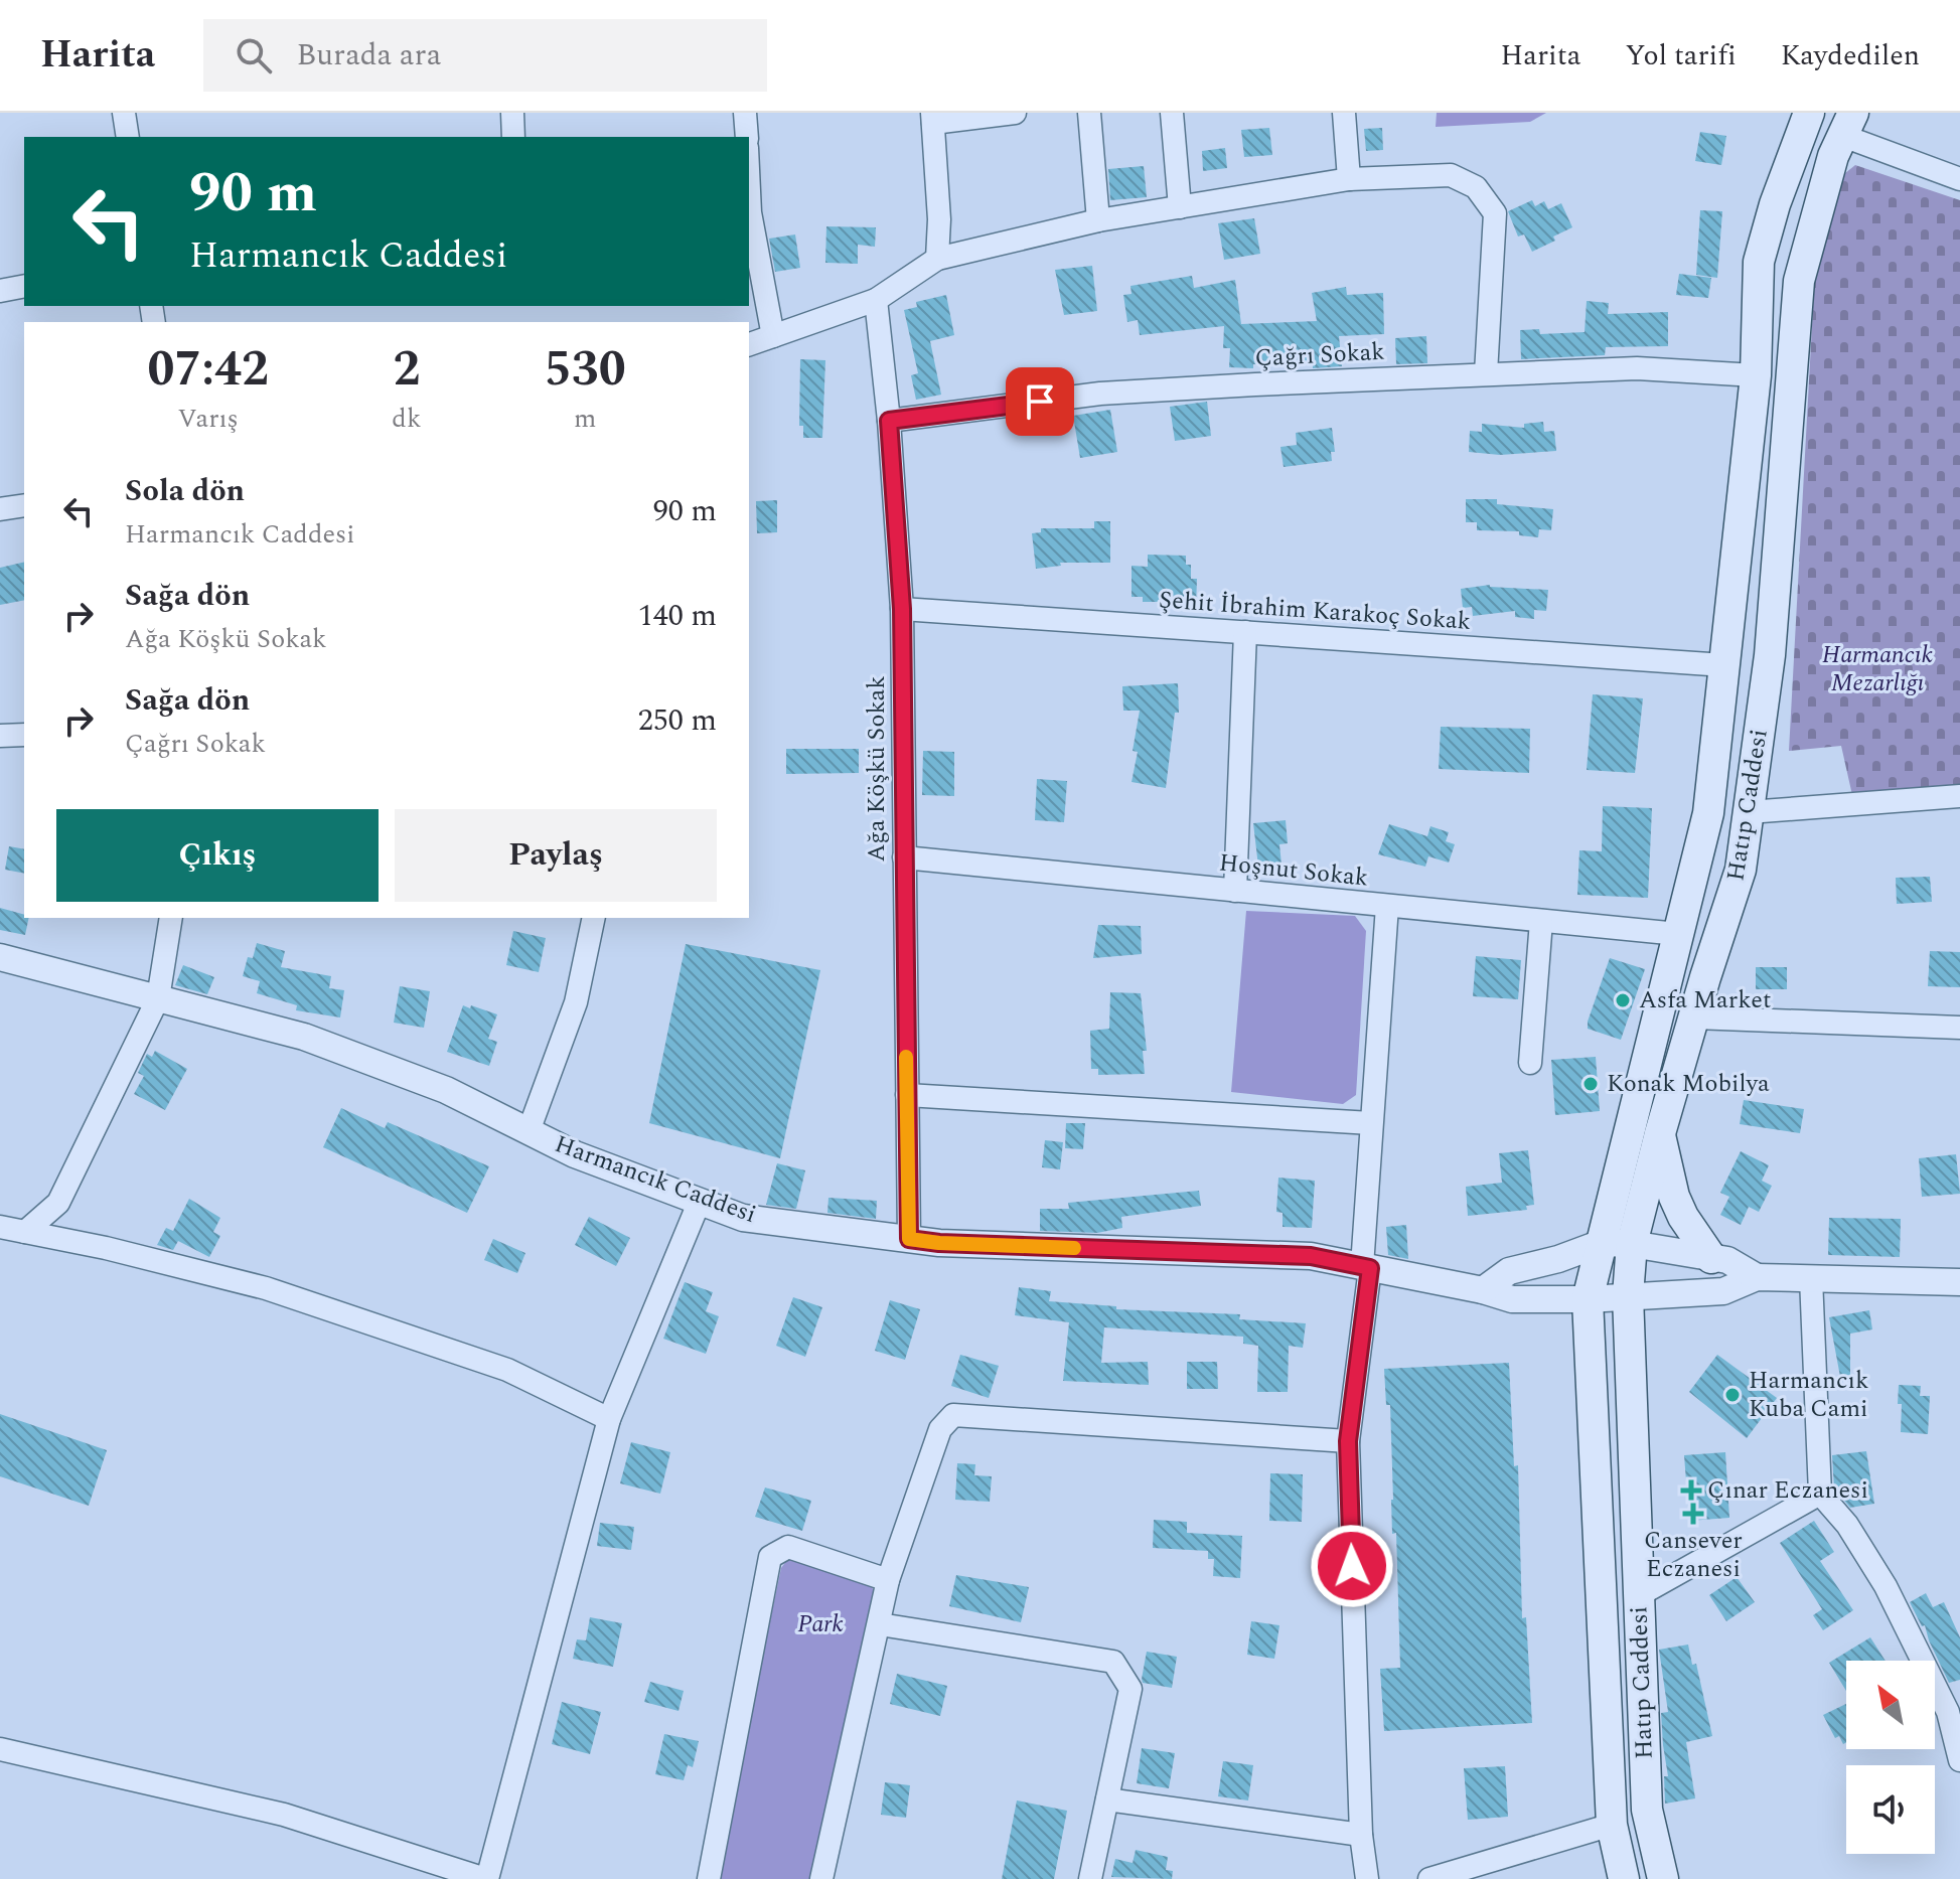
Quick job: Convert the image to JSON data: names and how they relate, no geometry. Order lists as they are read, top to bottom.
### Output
{
  "streets": {
    "main road": ["Hatıp Caddesi"],
    "street": [
      "Çağrı Sokak",
      "Şehit İbrahim Karakoç Sokak",
      "Ağa Köşkü Sokak",
      "Hoşnut Sokak",
      "Harmancık Caddesi"
    ]
  },
  "crossings": [
    ["Çağrı Sokak", "Ağa Köşkü Sokak"],
    ["Çağrı Sokak", "Hatıp Caddesi"],
    ["Şehit İbrahim Karakoç Sokak", "Ağa Köşkü Sokak"],
    ["Şehit İbrahim Karakoç Sokak", "Hatıp Caddesi"],
    ["Ağa Köşkü Sokak", "Hoşnut Sokak"],
    ["Ağa Köşkü Sokak", "Harmancık Caddesi"],
    ["Hatıp Caddesi", "Hoşnut Sokak"],
    ["Hatıp Caddesi", "Harmancık Caddesi"]
  ],
  "parks": ["Harmancık Mezarlığı", "Park"],
  "places": {
    "other": ["Asfa Market", "Konak Mobilya", "Harmancık Kuba Cami"],
    "health": ["Çınar Eczanesi", "Cansever Eczanesi"]
  },
  "north": "top left",
  "page": {
    "header": "Harita",
    "search": "Burada ara",
    "nav": ["Harita", "Yol tarifi", "Kaydedilen"],
    "turn": ["90 m", "Harmancık Caddesi"],
    "eta": [
      "07:42",
      "Varış",
      "2",
      "dk",
      "530",
      "m"
    ],
    "list": [
      {
        "name": "Sola dön",
        "note": "Harmancık Caddesi",
        "value": "90 m"
      },
      {
        "name": "Sağa dön",
        "note": "Ağa Köşkü Sokak",
        "value": "140 m"
      },
      {
        "name": "Sağa dön",
        "note": "Çağrı Sokak",
        "value": "250 m"
      }
    ],
    "buttons": ["Çıkış", "Paylaş"]
  }
}
